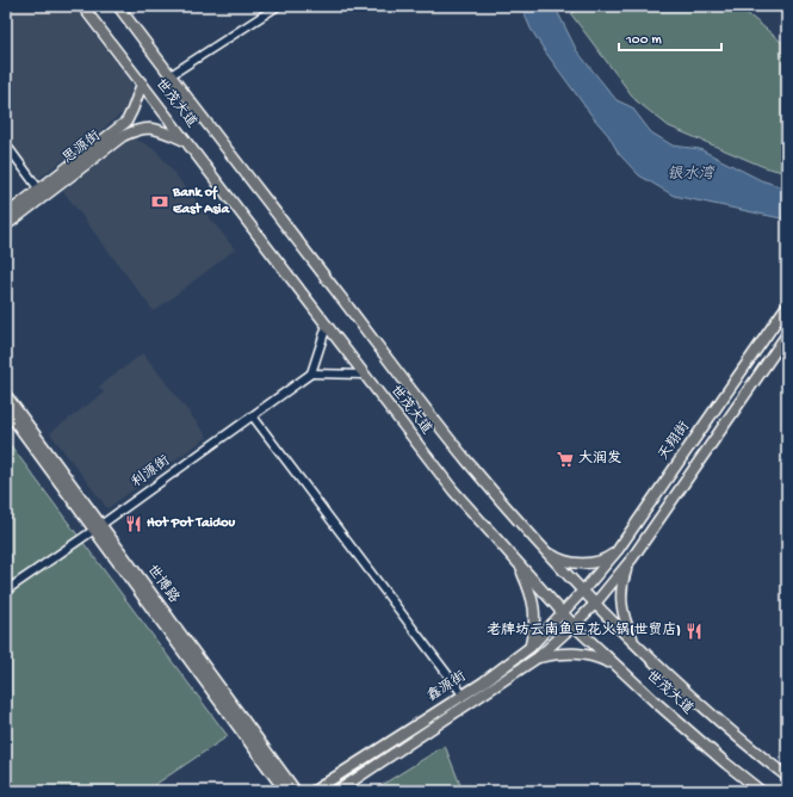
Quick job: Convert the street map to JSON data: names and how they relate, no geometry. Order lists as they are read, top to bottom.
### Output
{
  "streets": {
    "main road": [
      "世茂大道",
      "思源街",
      "天翔街",
      "世博路",
      "鑫源街"
    ],
    "street": ["利源街"]
  },
  "crossings": [
    ["世茂大道", "思源街"],
    ["世茂大道", "天翔街"],
    ["世茂大道", "鑫源街"],
    ["天翔街", "鑫源街"],
    ["利源街", "世博路"]
  ],
  "water": ["银水湾"],
  "places": {
    "bank": ["Bank of East Asia"],
    "supermarket": ["大润发"],
    "restaurant": ["Hot Pot Taidou", "老牌坊云南鱼豆花火锅(世贸店)"]
  },
  "scale_bar": "100 m"
}
